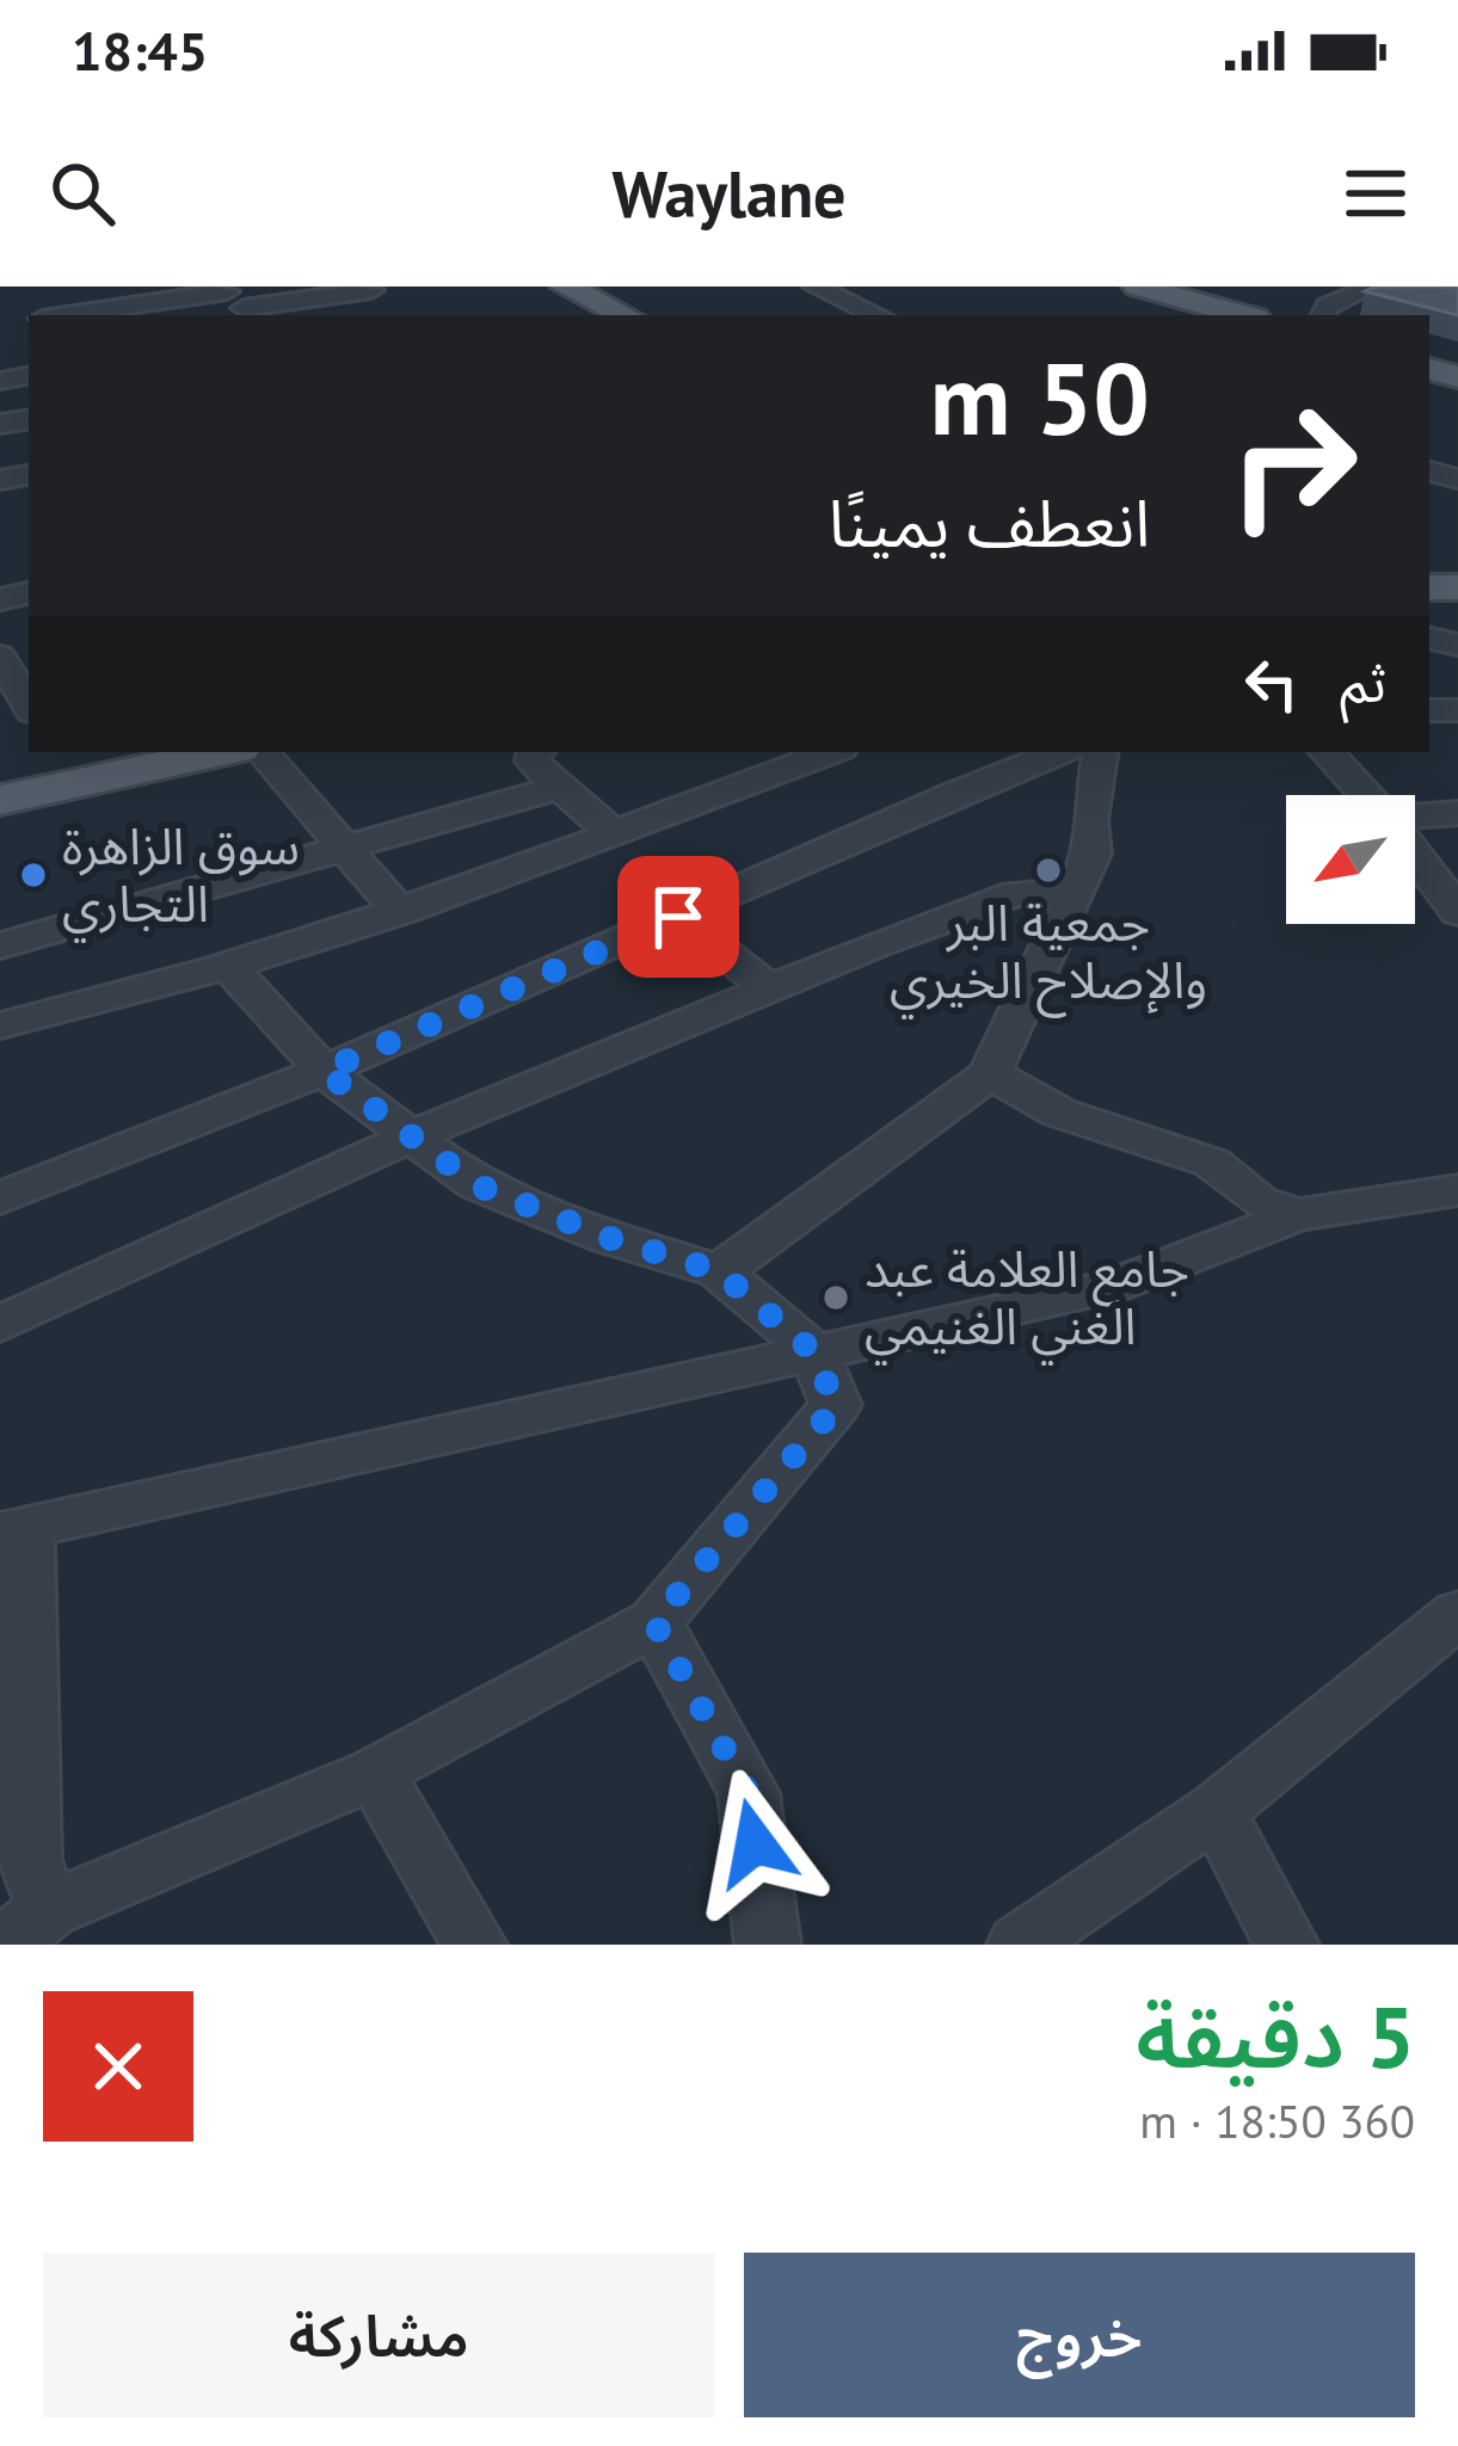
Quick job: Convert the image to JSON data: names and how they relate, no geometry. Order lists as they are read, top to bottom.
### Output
{
  "places": ["جمعية البر والإصلاح الخيري", "سوق الزاهرة التجاري", "جامع العلامة عبد الغني الغنيمي"],
  "north": "bottom left",
  "page": {
    "status": "18:45",
    "header": "Waylane",
    "turn": ["50 m", "انعطف يمينًا"],
    "then": "ثم",
    "heading": ["5 دقيقة", "360 m · 18:50"],
    "buttons": ["خروج", "مشاركة"]
  }
}
